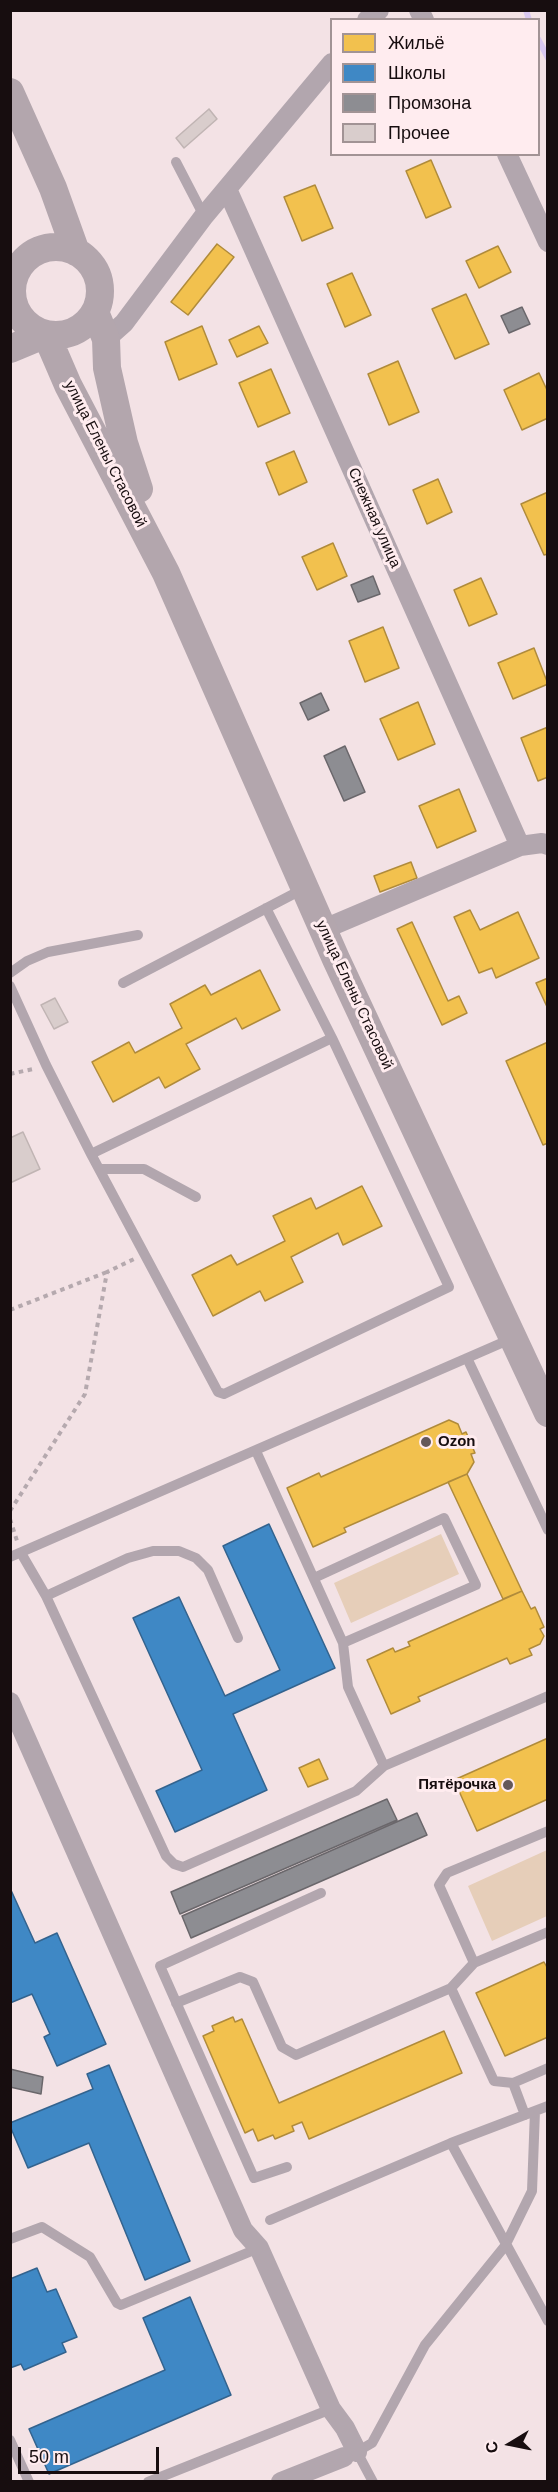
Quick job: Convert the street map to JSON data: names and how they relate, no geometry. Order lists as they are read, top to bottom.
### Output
{
  "streets": {
    "main road": ["улица Елены Стасовой"],
    "street": ["Снежная улица"]
  },
  "places": ["Ozon", "Пятёрочка"],
  "legend": [
    "Жильё",
    "Школы",
    "Промзона",
    "Прочее"
  ],
  "scale_bar": "50 m",
  "north": "left"
}
